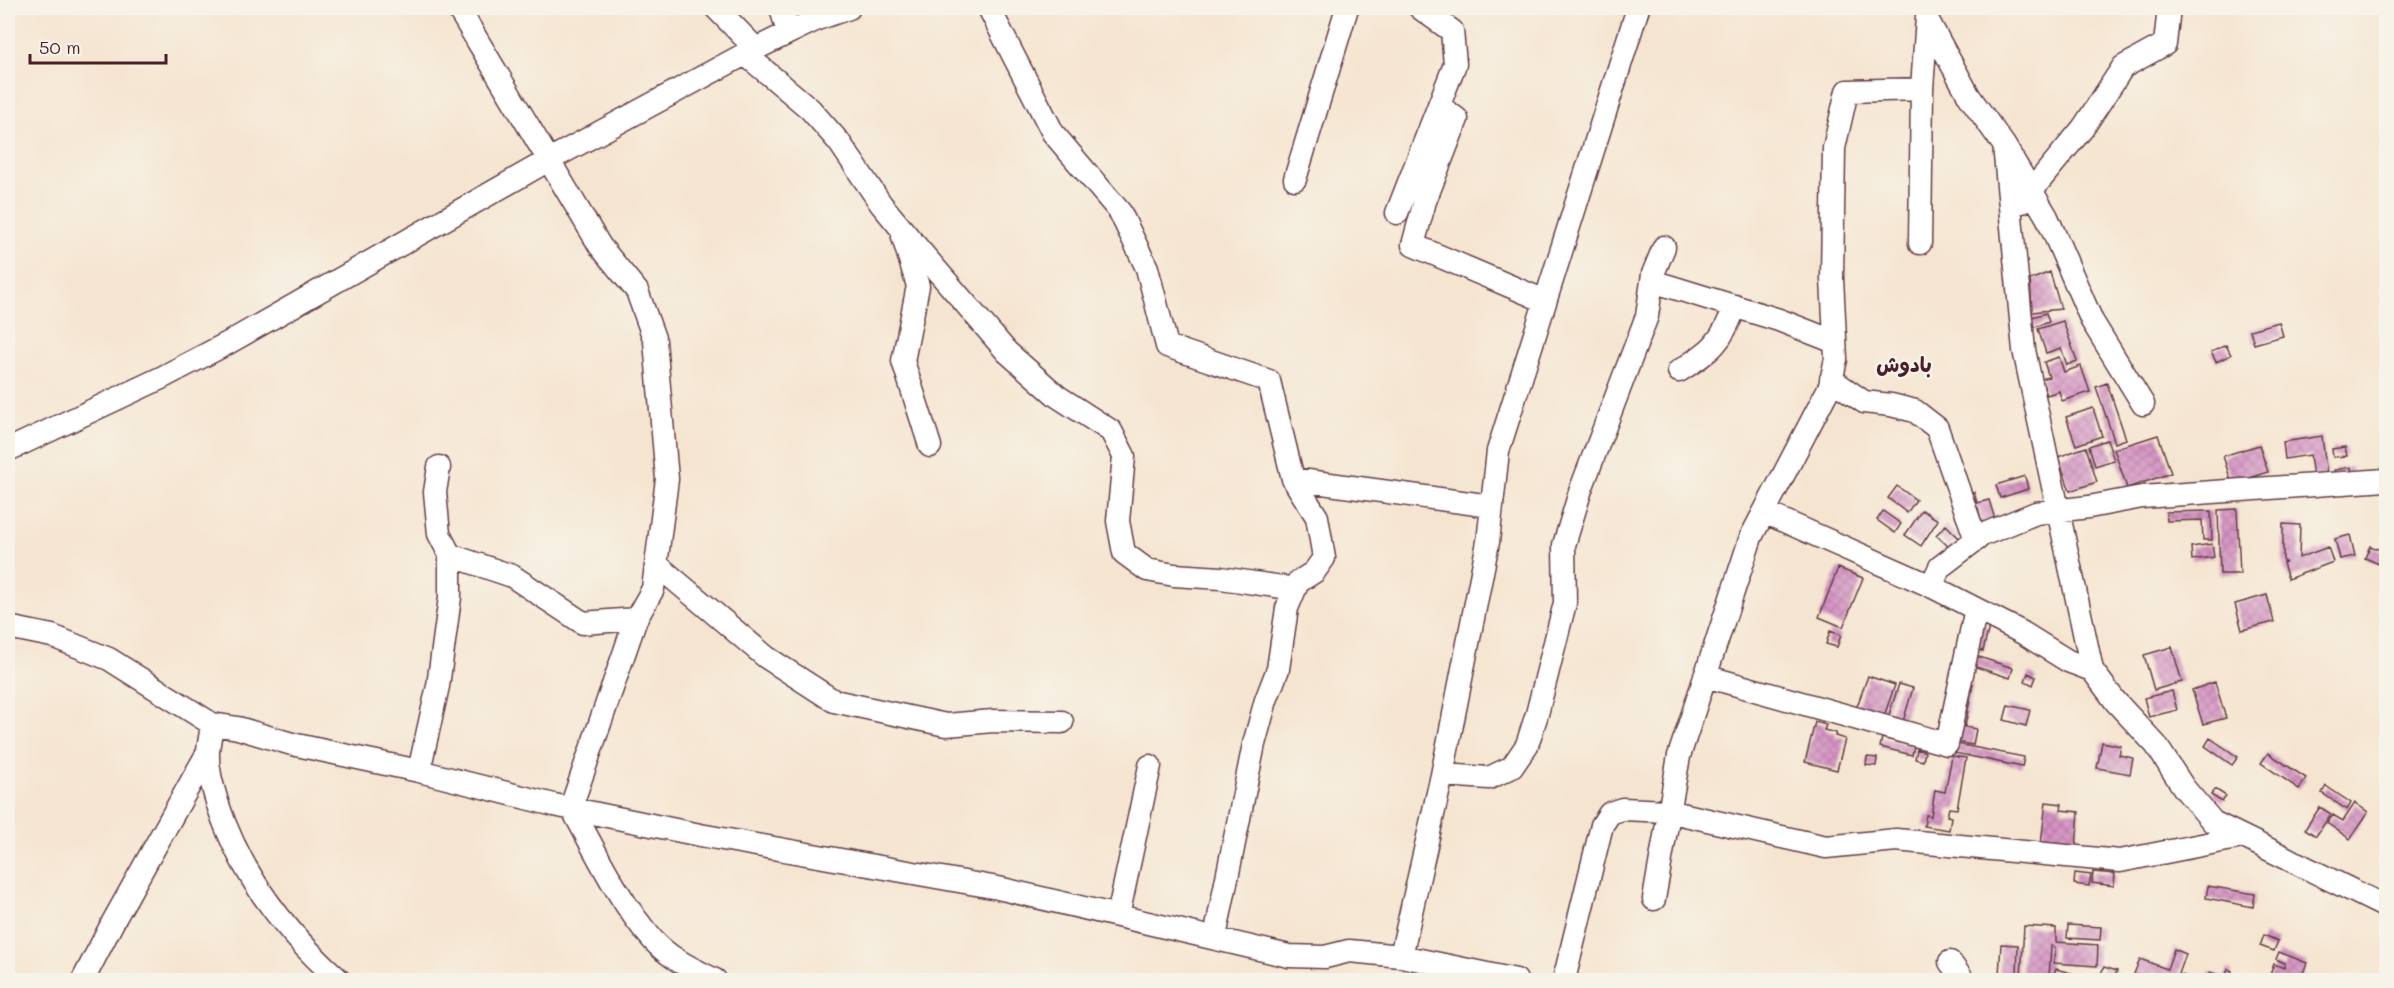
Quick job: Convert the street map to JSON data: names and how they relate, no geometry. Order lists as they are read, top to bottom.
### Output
{
  "districts": ["بادوش"],
  "scale_bar": "50 m"
}
